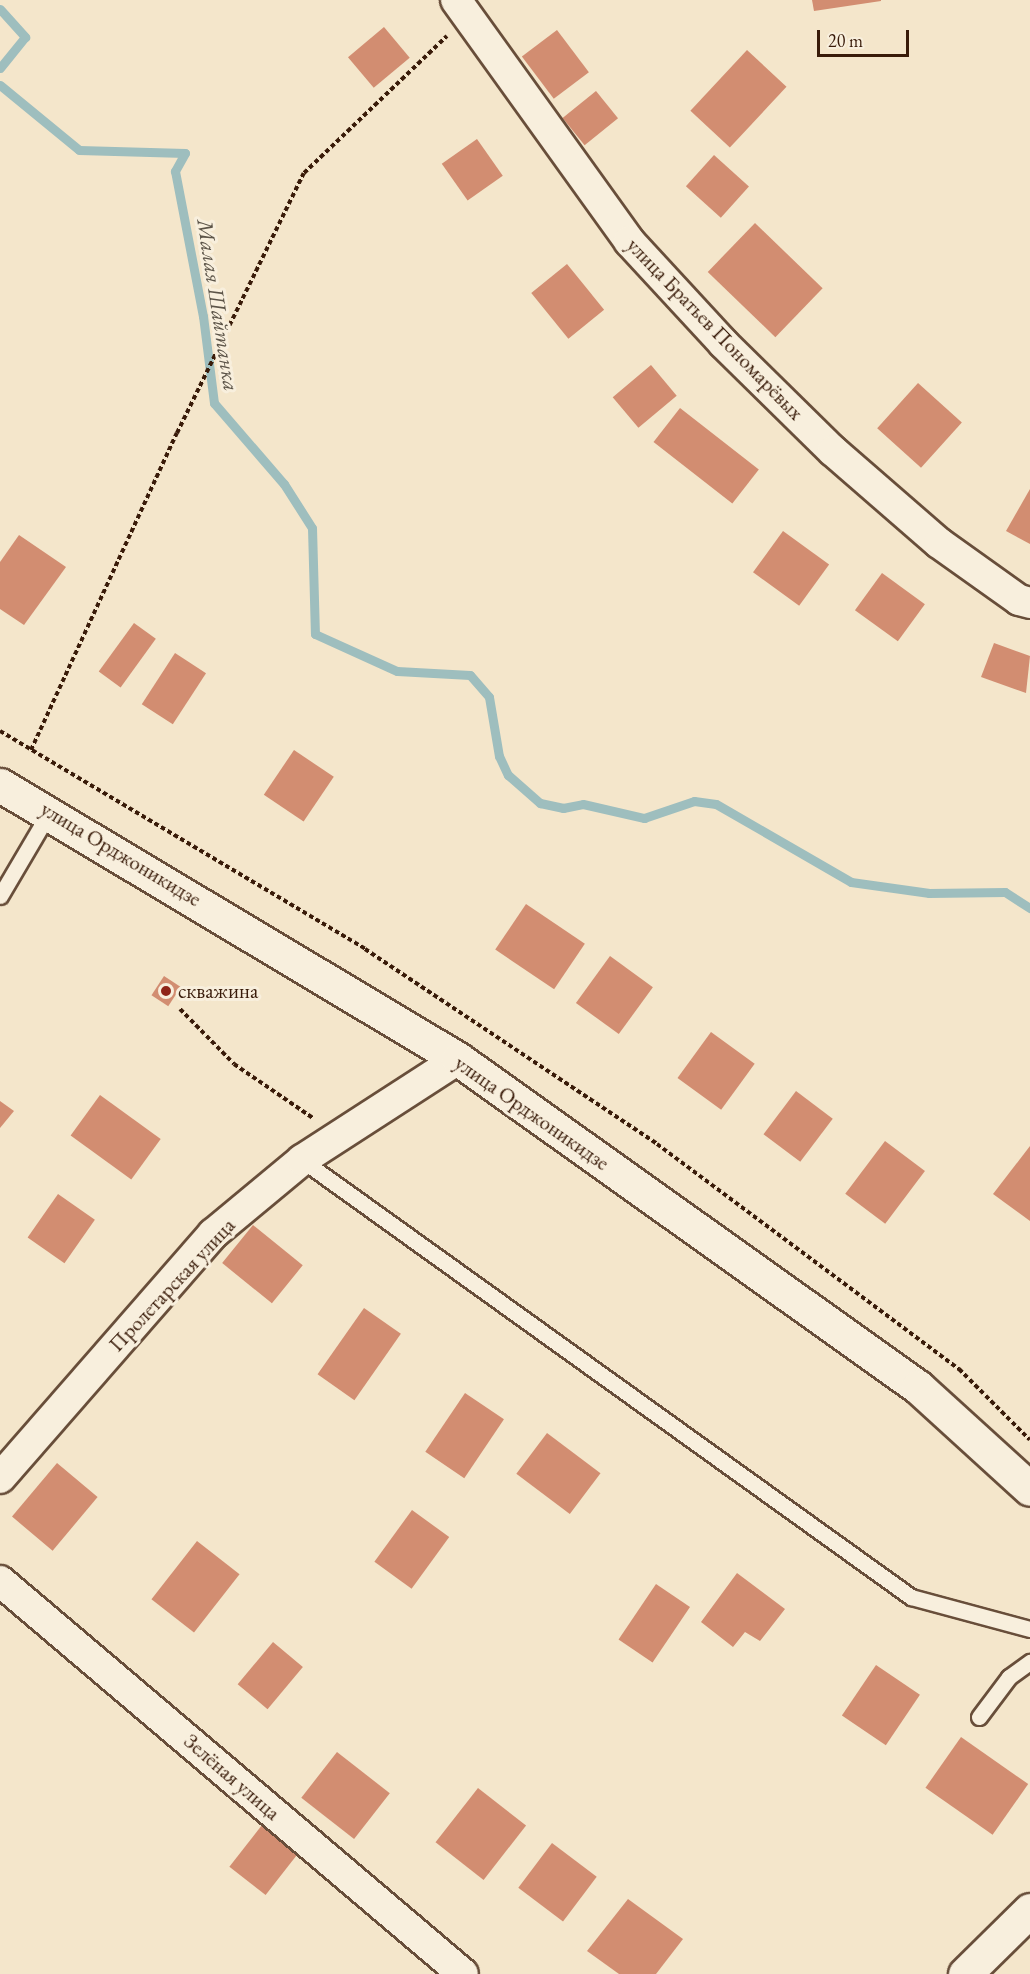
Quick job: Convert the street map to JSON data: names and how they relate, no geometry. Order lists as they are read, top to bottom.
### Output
{
  "streets": {
    "main road": ["улица Орджоникидзе"],
    "street": ["улица Братьев Пономарёвых", "Пролетарская улица", "Зелёная улица"]
  },
  "crossings": [
    ["улица Орджоникидзе", "Пролетарская улица"]
  ],
  "water": ["Малая Шайтанка"],
  "places": ["скважина"],
  "scale_bar": "20 m"
}
